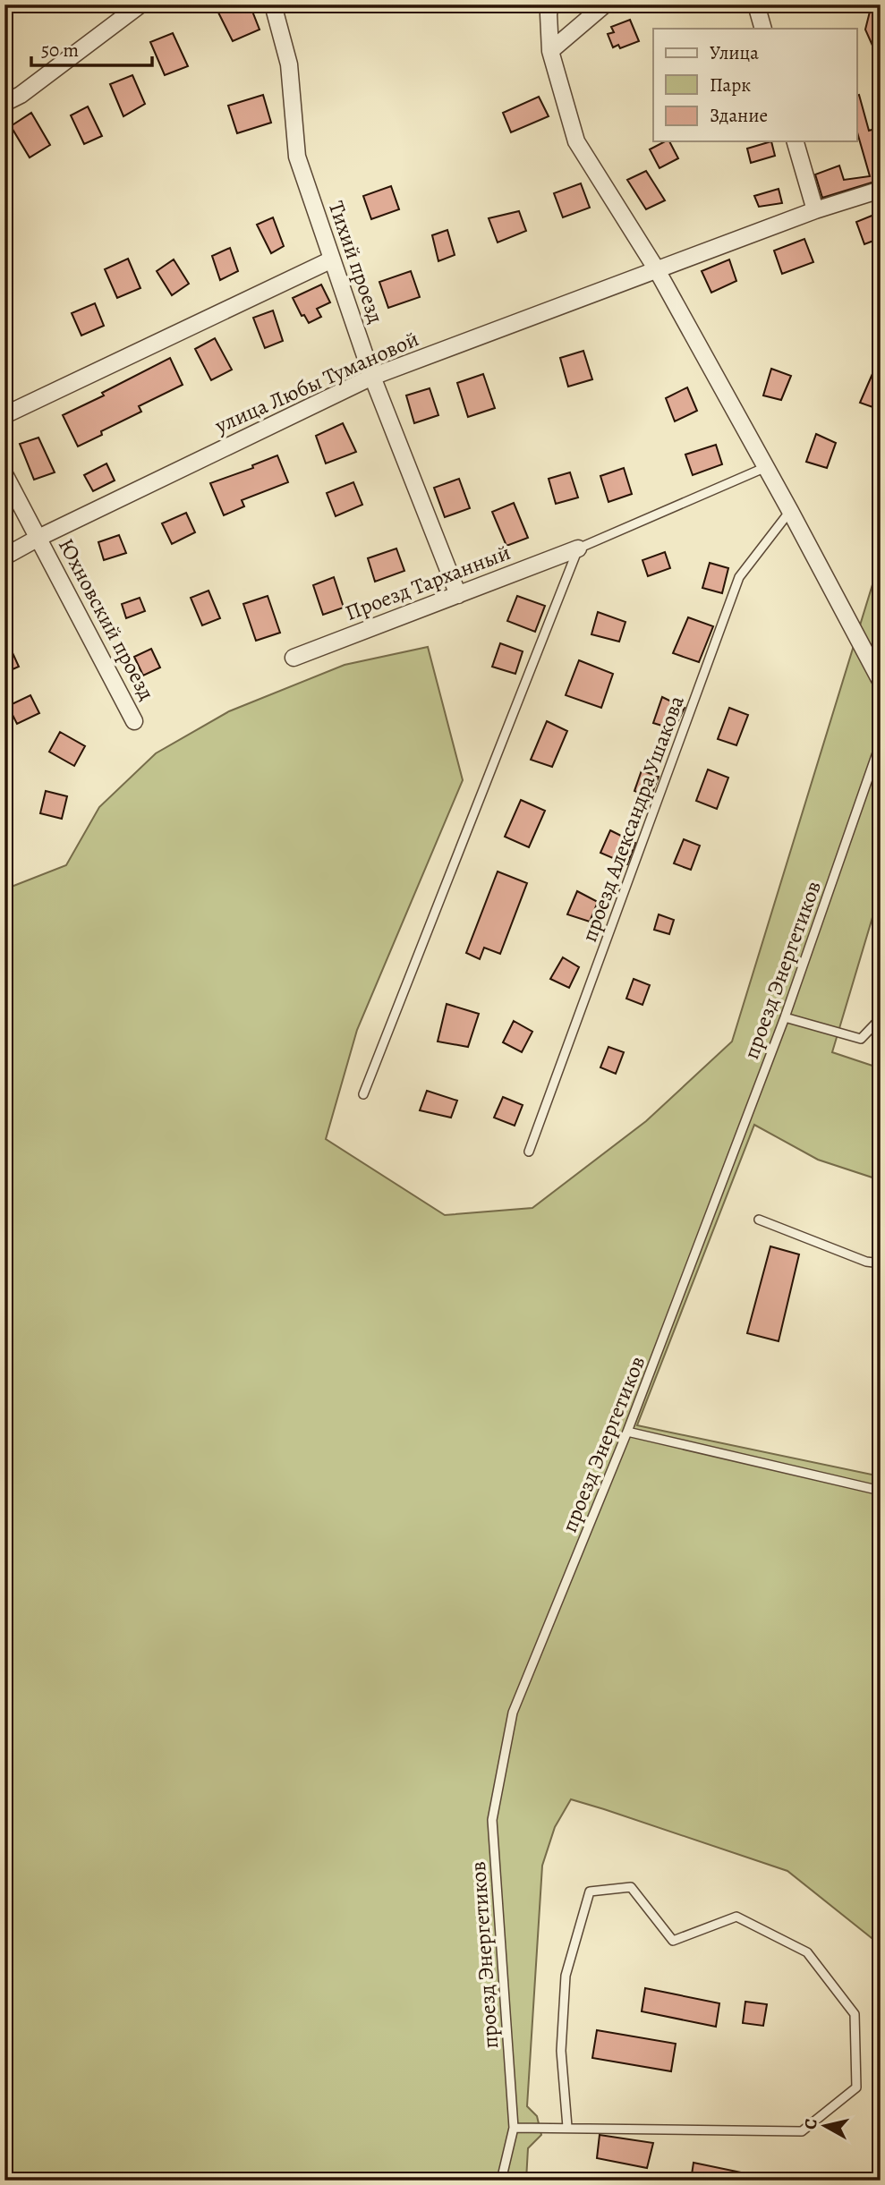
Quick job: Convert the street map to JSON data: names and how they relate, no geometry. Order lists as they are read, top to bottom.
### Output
{
  "streets": {
    "street": [
      "Тихий проезд",
      "улица Любы Тумановой",
      "Проезд Тарханный",
      "Юхновский проезд"
    ],
    "lane": ["проезд Александра Ушакова", "проезд Энергетиков"]
  },
  "crossings": [
    ["Тихий проезд", "улица Любы Тумановой"],
    ["Тихий проезд", "Проезд Тарханный"],
    ["улица Любы Тумановой", "Юхновский проезд"]
  ],
  "legend": ["Улица", "Парк", "Здание"],
  "scale_bar": "50 m",
  "north": "left"
}
